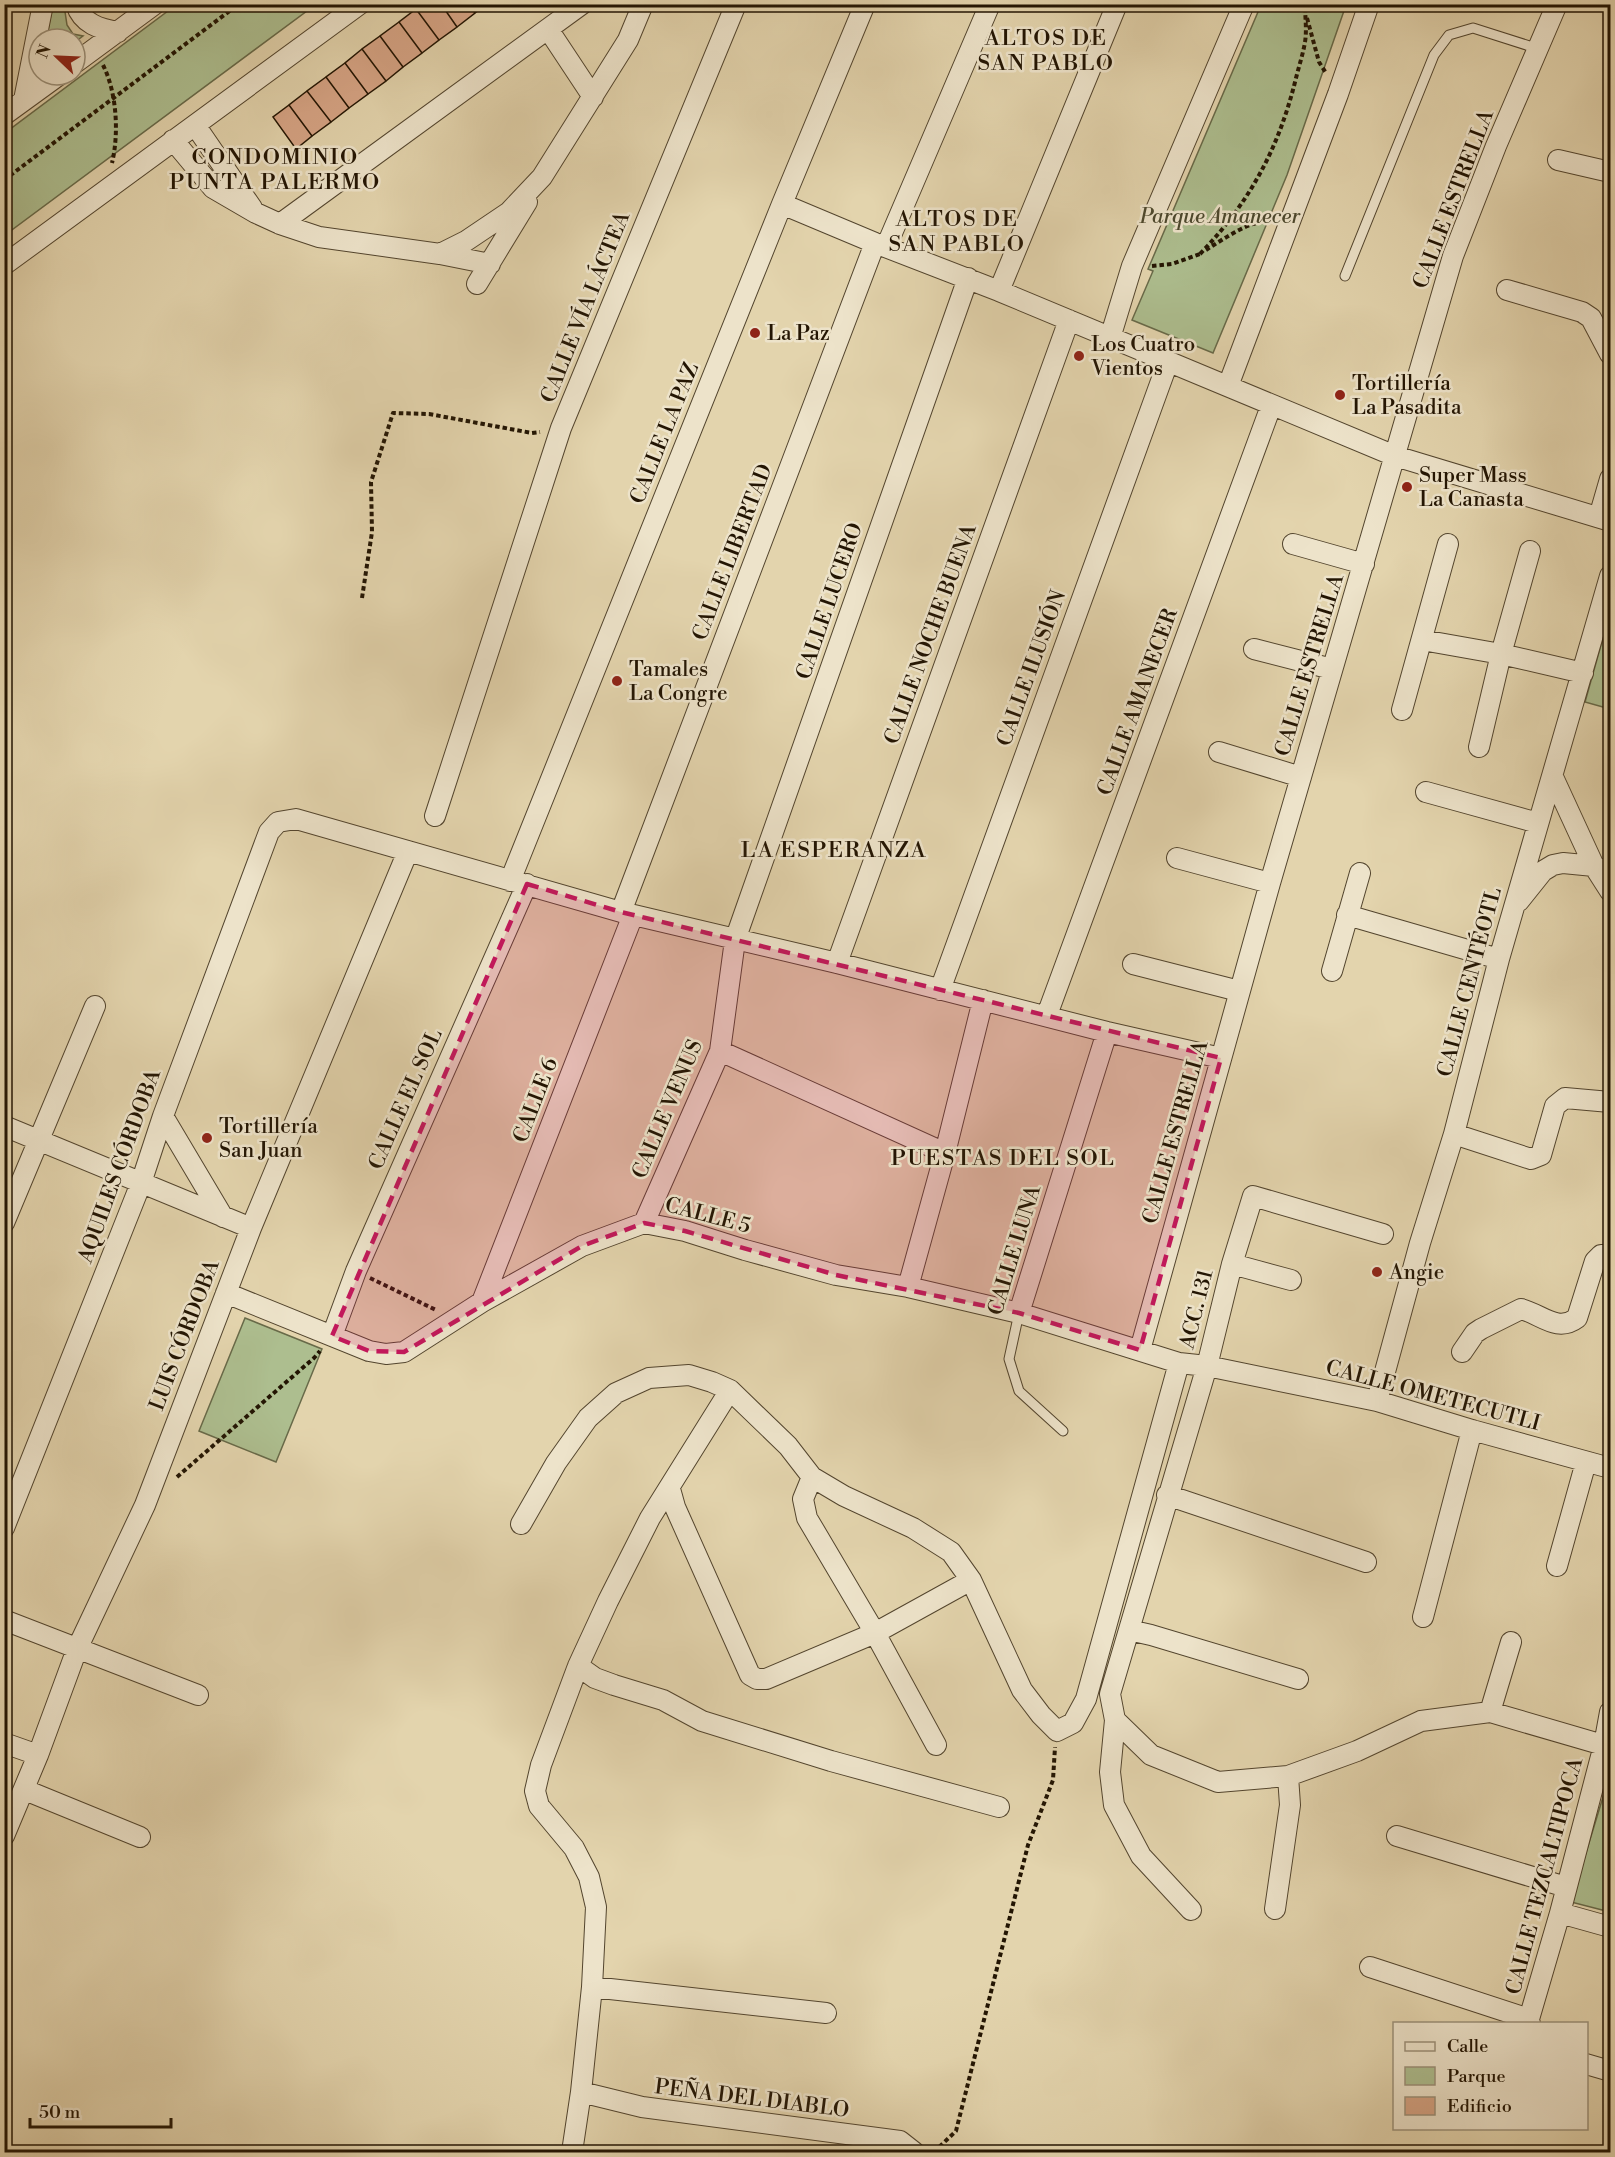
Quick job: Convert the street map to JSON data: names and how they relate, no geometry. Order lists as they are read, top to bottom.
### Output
{
  "streets": {
    "street": [
      "CALLE ESTRELLA",
      "CALLE VÍA LÁCTEA",
      "CALLE LA PAZ",
      "CALLE LIBERTAD",
      "CALLE LUCERO",
      "CALLE NOCHE BUENA",
      "CALLE ILUSIÓN",
      "CALLE AMANECER",
      "CALLE CENTÉOTL",
      "CALLE EL SOL",
      "CALLE 6",
      "CALLE VENUS",
      "AQUILES CÓRDOBA",
      "CALLE 5",
      "CALLE LUNA",
      "ACC. 131",
      "LUIS CÓRDOBA",
      "CALLE OMETECUTLI",
      "CALLE TEZCALTIPOCA",
      "PEÑA DEL DIABLO"
    ]
  },
  "crossings": [
    ["CALLE ESTRELLA", "CALLE 5"],
    ["CALLE LA PAZ", "CALLE EL SOL"],
    ["CALLE LIBERTAD", "CALLE 6"],
    ["CALLE LUCERO", "CALLE VENUS"],
    ["CALLE CENTÉOTL", "CALLE OMETECUTLI"],
    ["CALLE EL SOL", "CALLE 5"],
    ["CALLE 6", "CALLE 5"],
    ["CALLE VENUS", "CALLE 5"],
    ["AQUILES CÓRDOBA", "LUIS CÓRDOBA"],
    ["CALLE 5", "CALLE LUNA"],
    ["CALLE 5", "ACC. 131"],
    ["CALLE 5", "LUIS CÓRDOBA"],
    ["CALLE 5", "CALLE OMETECUTLI"],
    ["ACC. 131", "CALLE OMETECUTLI"]
  ],
  "districts": [
    "ALTOS DE SAN PABLO",
    "CONDOMINIO PUNTA PALERMO",
    "ALTOS DE SAN PABLO",
    "LA ESPERANZA",
    "PUESTAS DEL SOL"
  ],
  "parks": ["Parque Amanecer"],
  "places": [
    "La Paz",
    "Los Cuatro Vientos",
    "Tortillería La Pasadita",
    "Super Mass La Canasta",
    "Tamales La Congre",
    "Tortillería San Juan",
    "Angie"
  ],
  "legend": ["Calle", "Parque", "Edificio"],
  "scale_bar": "50 m",
  "north": "top left"
}
